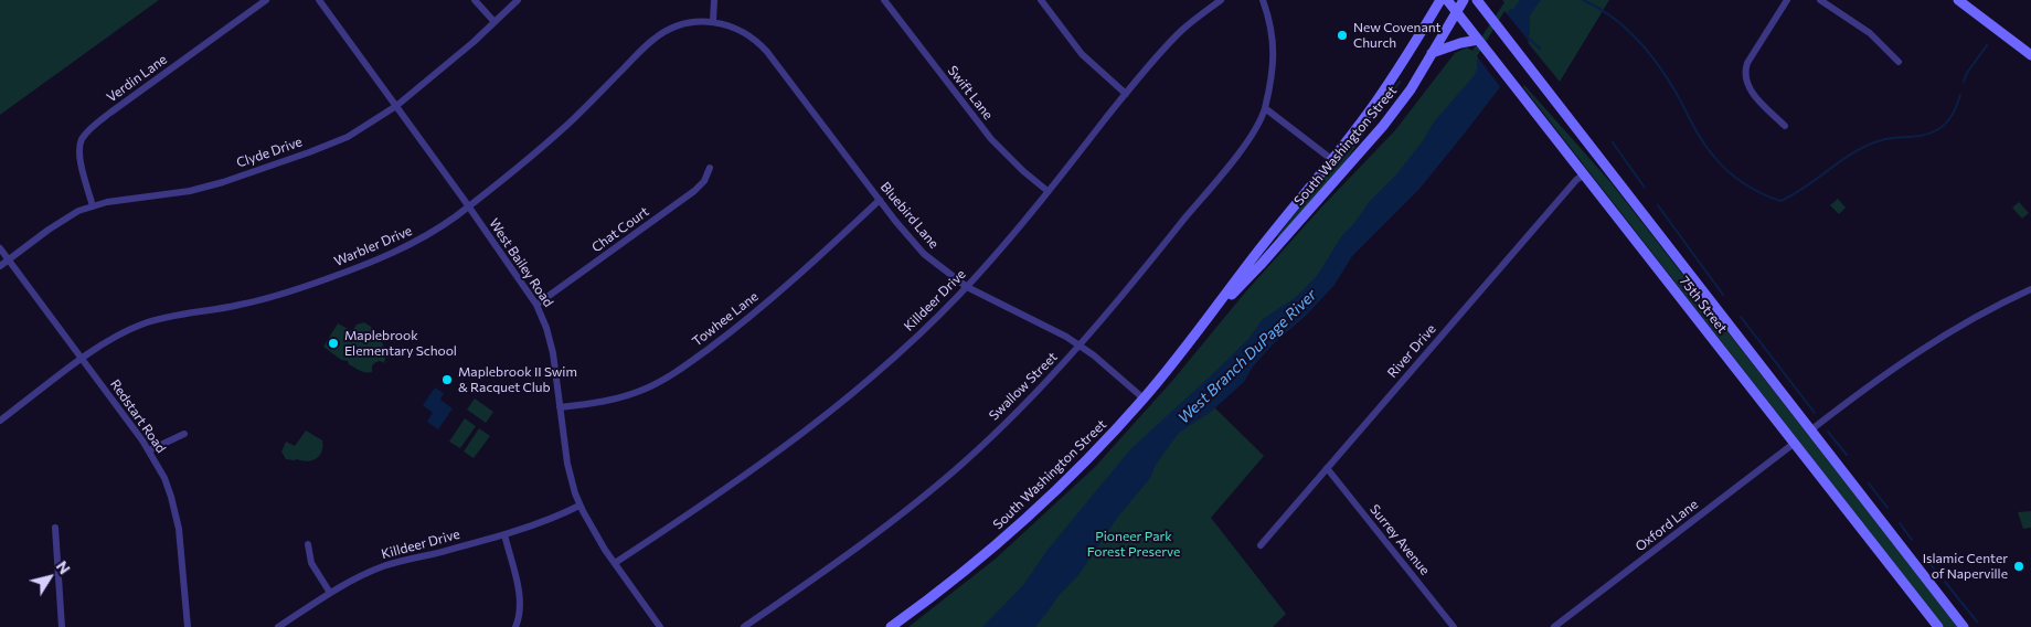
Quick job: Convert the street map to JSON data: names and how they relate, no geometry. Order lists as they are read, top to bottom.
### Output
{
  "streets": {
    "main road": ["South Washington Street", "75th Street"],
    "street": [
      "Verdin Lane",
      "Swift Lane",
      "Clyde Drive",
      "Bluebird Lane",
      "Chat Court",
      "Warbler Drive",
      "West Bailey Road",
      "Killdeer Drive",
      "Towhee Lane",
      "River Drive",
      "Swallow Street",
      "Redstart Road",
      "Oxford Lane",
      "Surrey Avenue"
    ]
  },
  "crossings": [
    ["Verdin Lane", "Clyde Drive"],
    ["Swift Lane", "Killdeer Drive"],
    ["South Washington Street", "Bluebird Lane"],
    ["South Washington Street", "75th Street"],
    ["Clyde Drive", "West Bailey Road"],
    ["Clyde Drive", "Redstart Road"],
    ["Bluebird Lane", "Warbler Drive"],
    ["Bluebird Lane", "Killdeer Drive"],
    ["Bluebird Lane", "Towhee Lane"],
    ["Bluebird Lane", "Swallow Street"],
    ["Chat Court", "West Bailey Road"],
    ["Warbler Drive", "West Bailey Road"],
    ["Warbler Drive", "Redstart Road"],
    ["West Bailey Road", "Killdeer Drive"],
    ["West Bailey Road", "Towhee Lane"],
    ["75th Street", "River Drive"],
    ["75th Street", "Oxford Lane"],
    ["River Drive", "Surrey Avenue"]
  ],
  "water": ["West Branch DuPage River"],
  "parks": ["Pioneer Park Forest Preserve"],
  "places": [
    "New Covenant Church",
    "Maplebrook Elementary School",
    "Maplebrook II Swim & Racquet Club",
    "Islamic Center of Naperville"
  ],
  "north": "top right"
}
